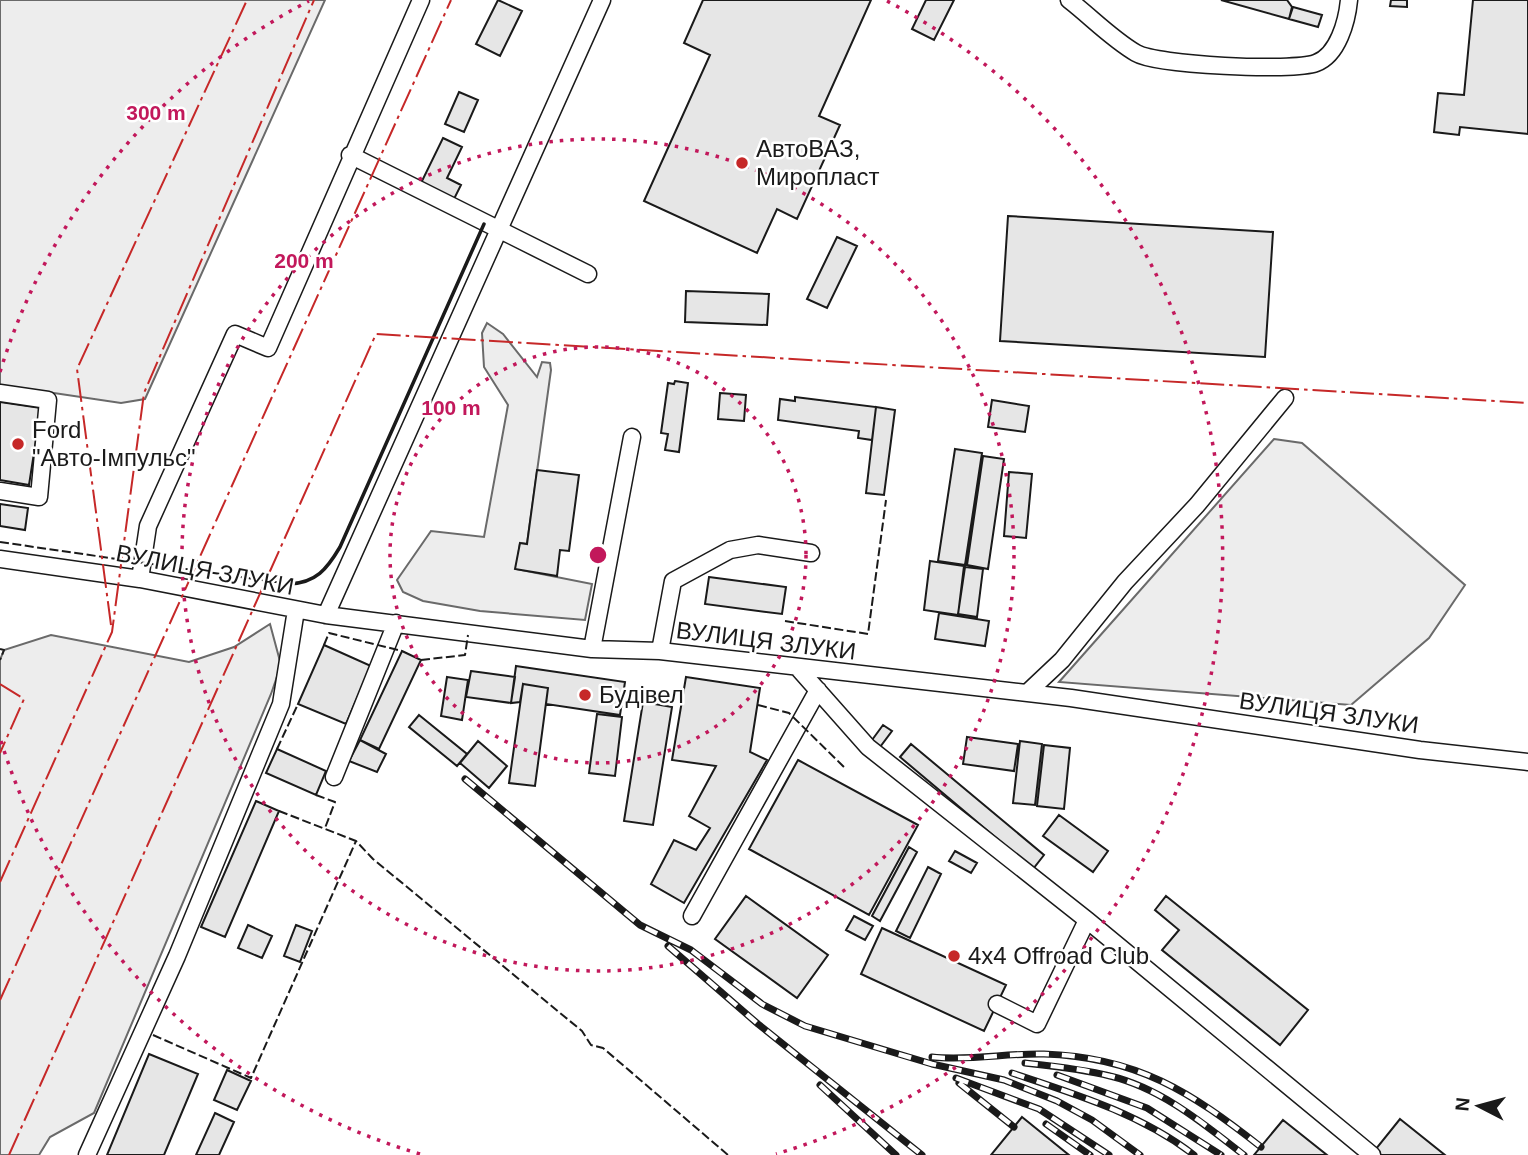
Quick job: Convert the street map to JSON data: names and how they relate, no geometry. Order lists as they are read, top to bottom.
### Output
{
  "streets": {
    "street": ["ВУЛИЦЯ ЗЛУКИ"]
  },
  "places": [
    "АвтоВАЗ, Миропласт",
    "Ford \"Авто-Імпульс\"",
    "Будівел",
    "4x4 Offroad Club"
  ],
  "north": "left",
  "rings": ["300 m", "200 m", "100 m"]
}
